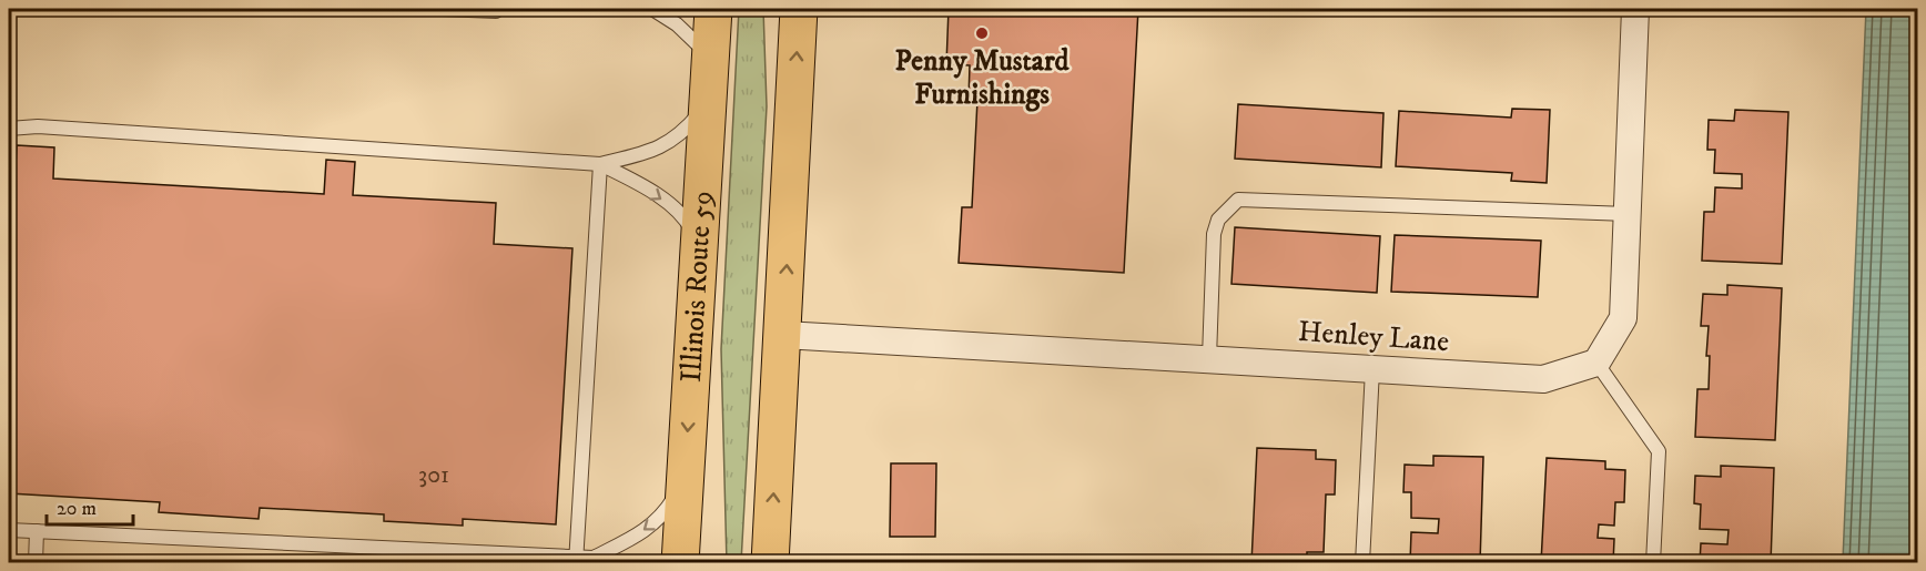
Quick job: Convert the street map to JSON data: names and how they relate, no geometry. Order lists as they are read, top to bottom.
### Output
{
  "streets": {
    "main road": ["Illinois Route 59"],
    "street": ["Henley Lane"]
  },
  "places": ["Penny Mustard Furnishings"],
  "house_numbers": ["301"],
  "scale_bar": "20 m"
}
